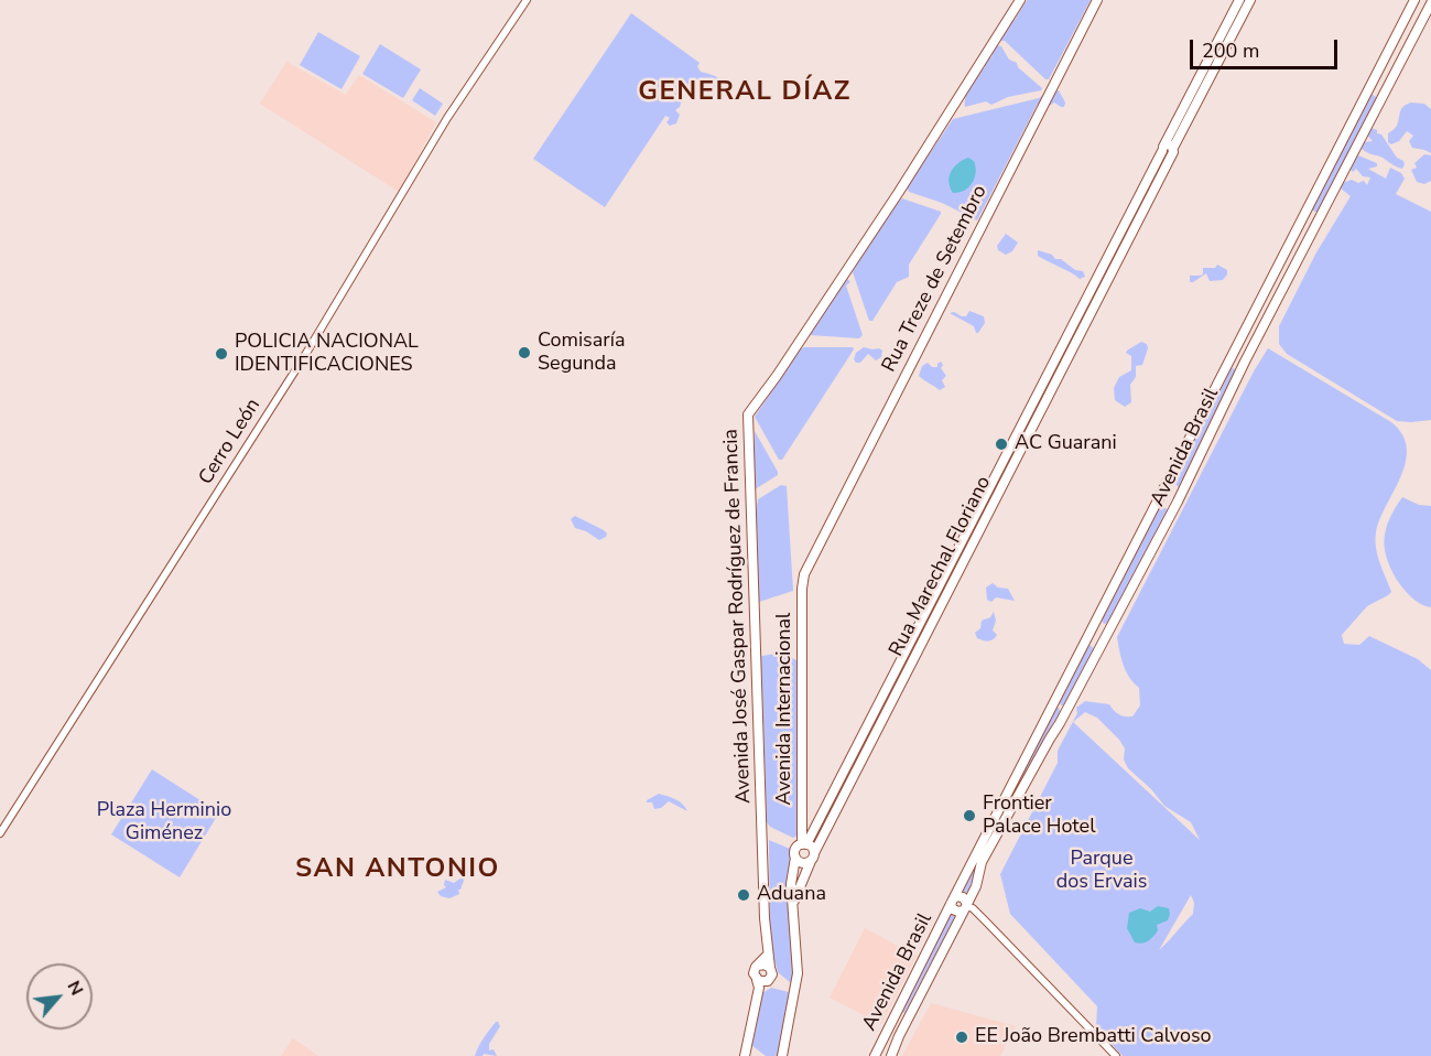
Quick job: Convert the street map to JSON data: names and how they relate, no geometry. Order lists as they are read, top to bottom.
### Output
{
  "streets": {
    "main road": [
      "Rua Treze de Setembro",
      "Avenida Brasil",
      "Rua Marechal Floriano",
      "Avenida José Gaspar Rodríguez de Francia",
      "Avenida Internacional"
    ],
    "street": ["Cerro León"]
  },
  "crossings": [
    ["Rua Treze de Setembro", "Avenida Internacional"],
    ["Rua Marechal Floriano", "Avenida Internacional"]
  ],
  "districts": ["GENERAL DÍAZ", "SAN ANTONIO"],
  "parks": ["Plaza Herminio Giménez", "Parque dos Ervais"],
  "places": [
    "Comisaría Segunda",
    "POLICIA NACIONAL IDENTIFICACIONES",
    "AC Guarani",
    "Frontier Palace Hotel",
    "Aduana",
    "EE João Brembatti Calvoso"
  ],
  "scale_bar": "200 m",
  "north": "top right"
}
